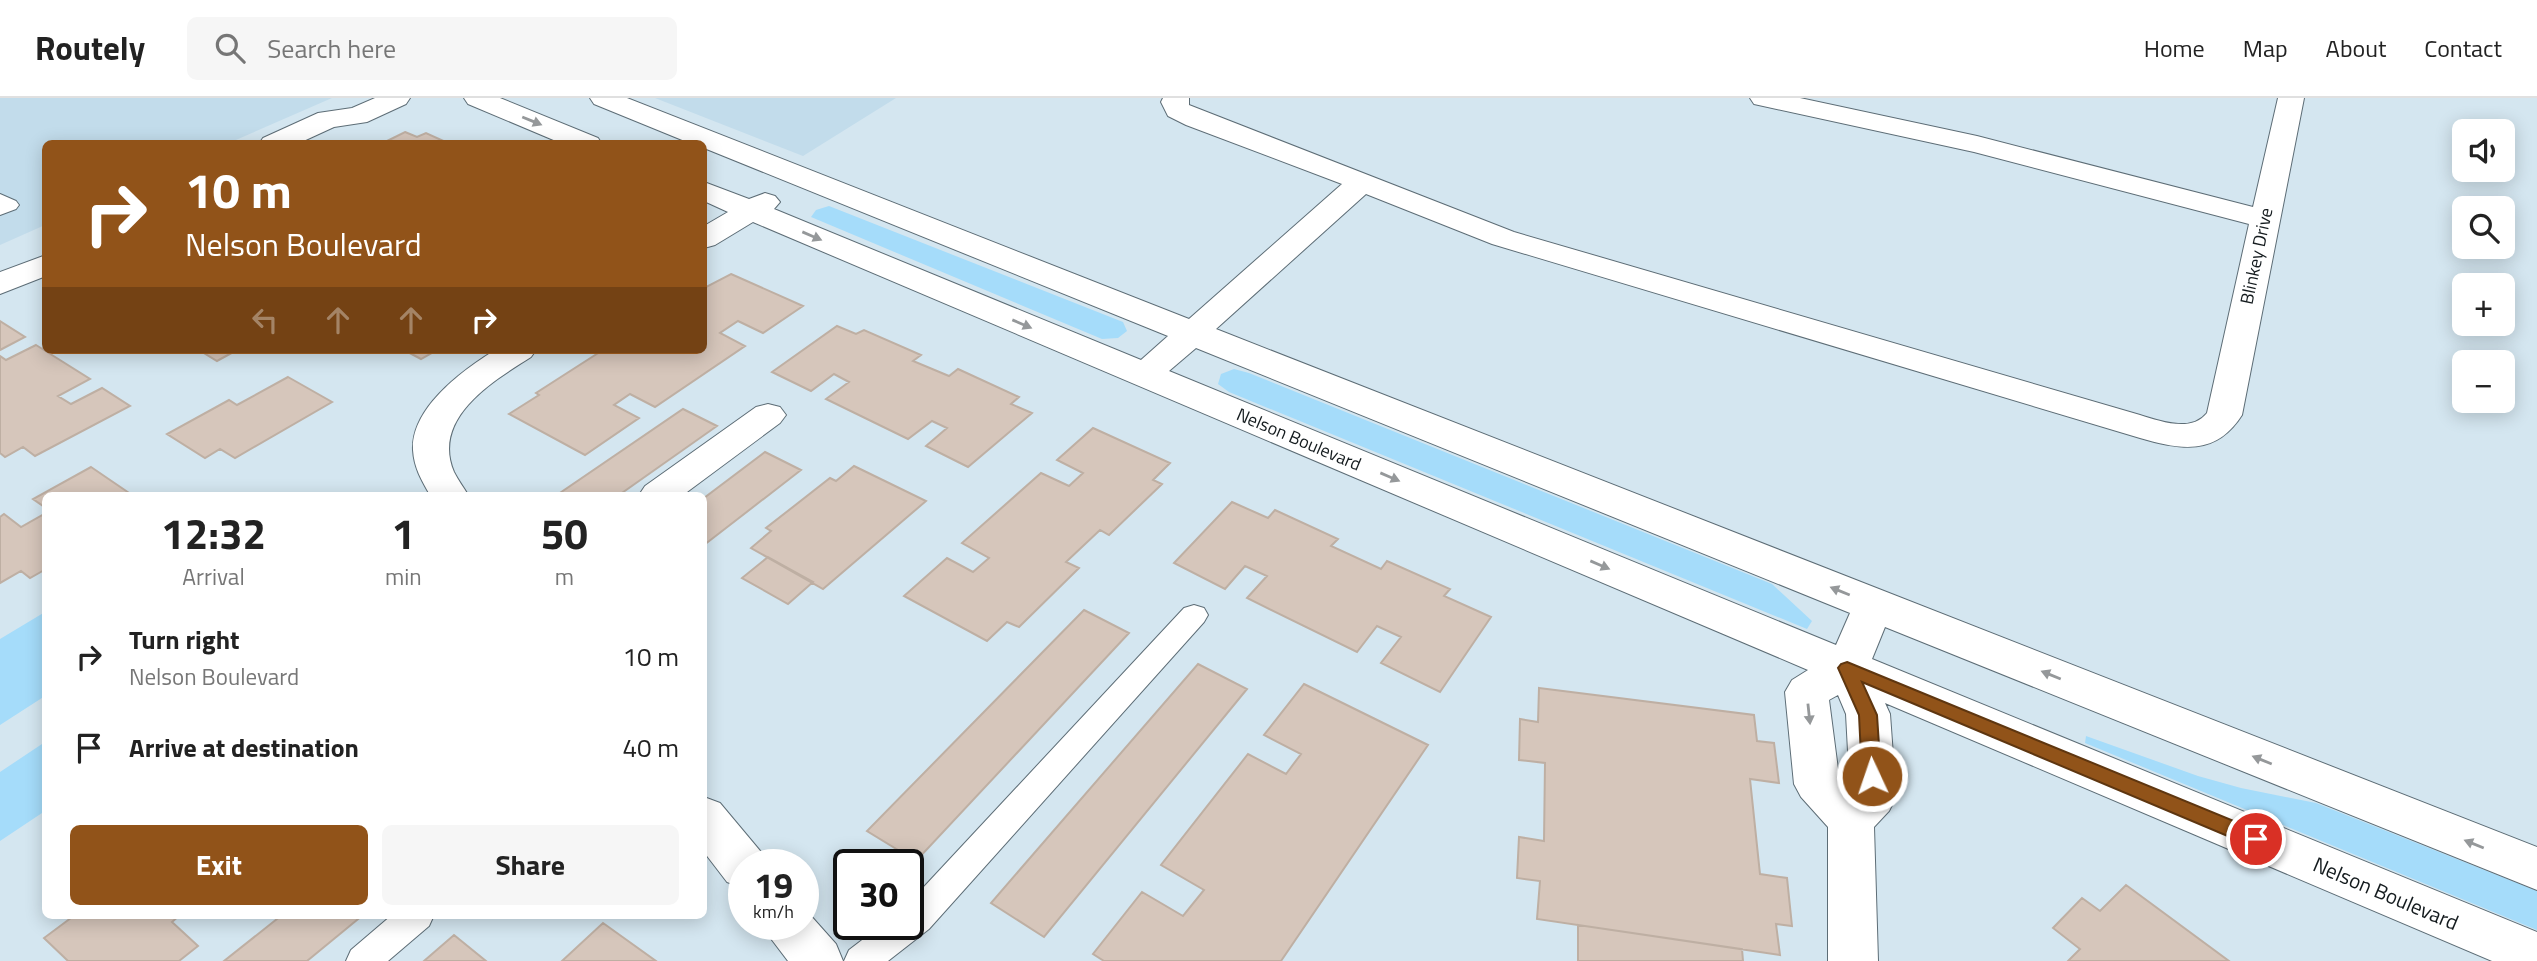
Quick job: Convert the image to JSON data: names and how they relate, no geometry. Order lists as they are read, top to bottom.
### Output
{
  "streets": {
    "street": ["Blinkey Drive", "Nelson Boulevard"]
  },
  "page": {
    "header": "Routely",
    "search": "Search here",
    "nav": [
      "Home",
      "Map",
      "About",
      "Contact"
    ],
    "map_buttons": ["+", "−"],
    "turn": ["10 m", "Nelson Boulevard"],
    "eta": [
      "12:32",
      "Arrival",
      "1",
      "min",
      "50",
      "m"
    ],
    "list": [
      {
        "name": "Turn right",
        "note": "Nelson Boulevard",
        "value": "10 m"
      },
      {
        "name": "Arrive at destination",
        "value": "40 m"
      }
    ],
    "buttons": ["Exit", "Share"],
    "speed": "19 km/h",
    "limit": "30"
  }
}
